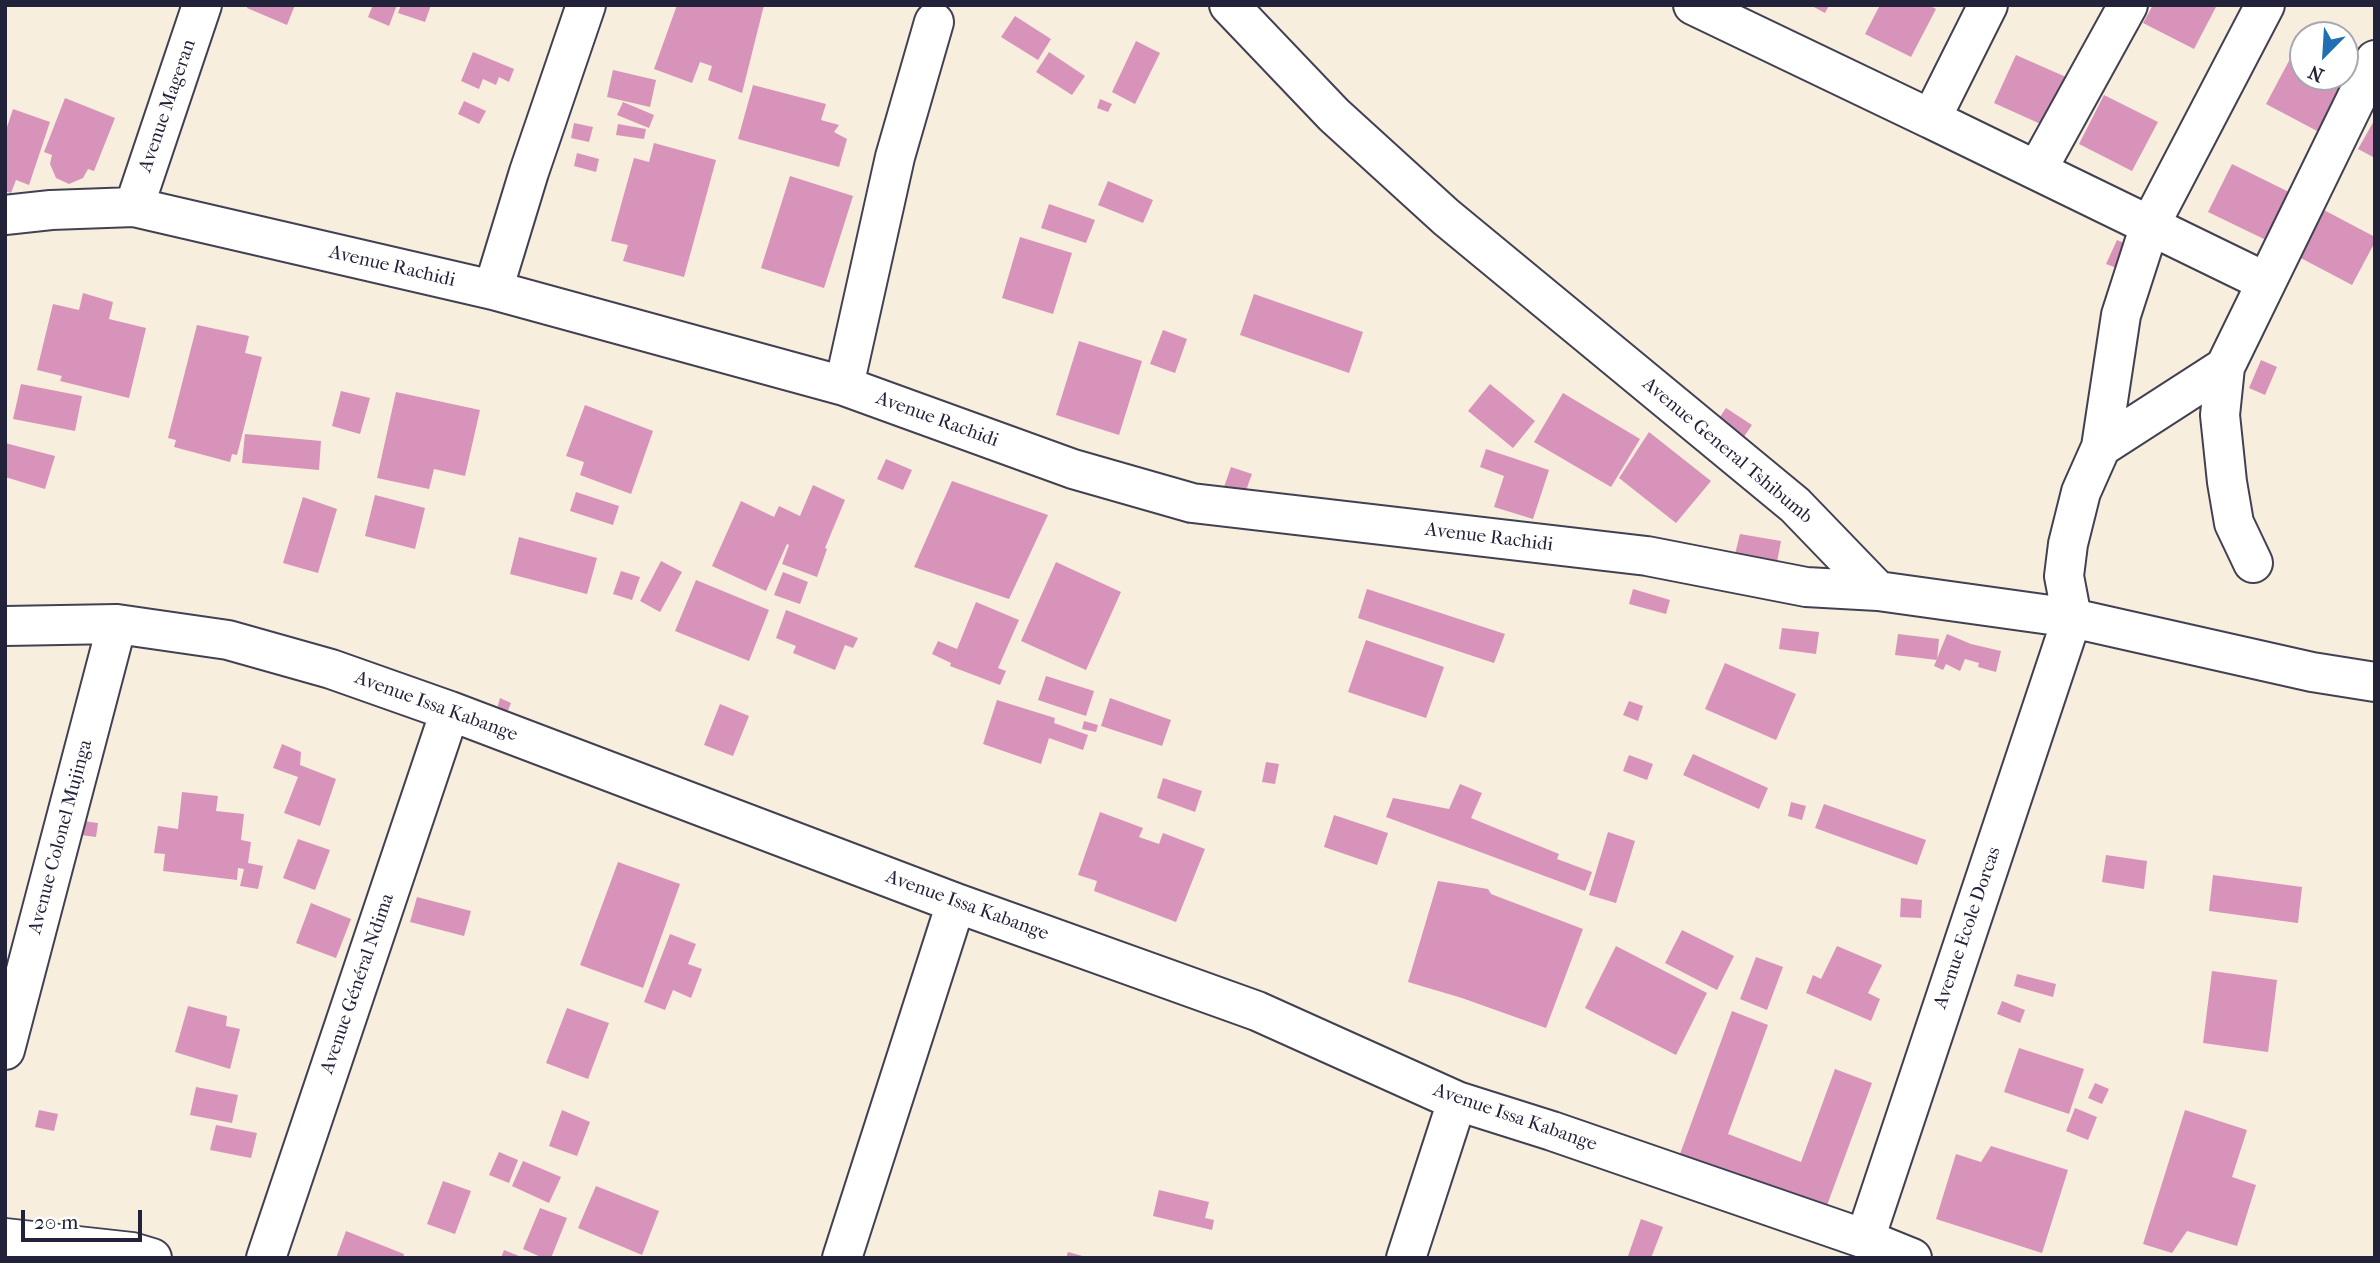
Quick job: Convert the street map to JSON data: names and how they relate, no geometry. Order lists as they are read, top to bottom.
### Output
{
  "streets": {
    "street": [
      "Avenue Mageran",
      "Avenue Rachidi",
      "Avenue General Tshibumb",
      "Avenue Issa Kabange",
      "Avenue Colonel Mujinga",
      "Avenue Ecole Dorcas",
      "Avenue Général Ndima"
    ]
  },
  "crossings": [
    ["Avenue Mageran", "Avenue Rachidi"],
    ["Avenue Rachidi", "Avenue General Tshibumb"],
    ["Avenue Issa Kabange", "Avenue Colonel Mujinga"],
    ["Avenue Issa Kabange", "Avenue Ecole Dorcas"],
    ["Avenue Issa Kabange", "Avenue Général Ndima"]
  ],
  "scale_bar": "20 m",
  "north": "bottom left"
}
